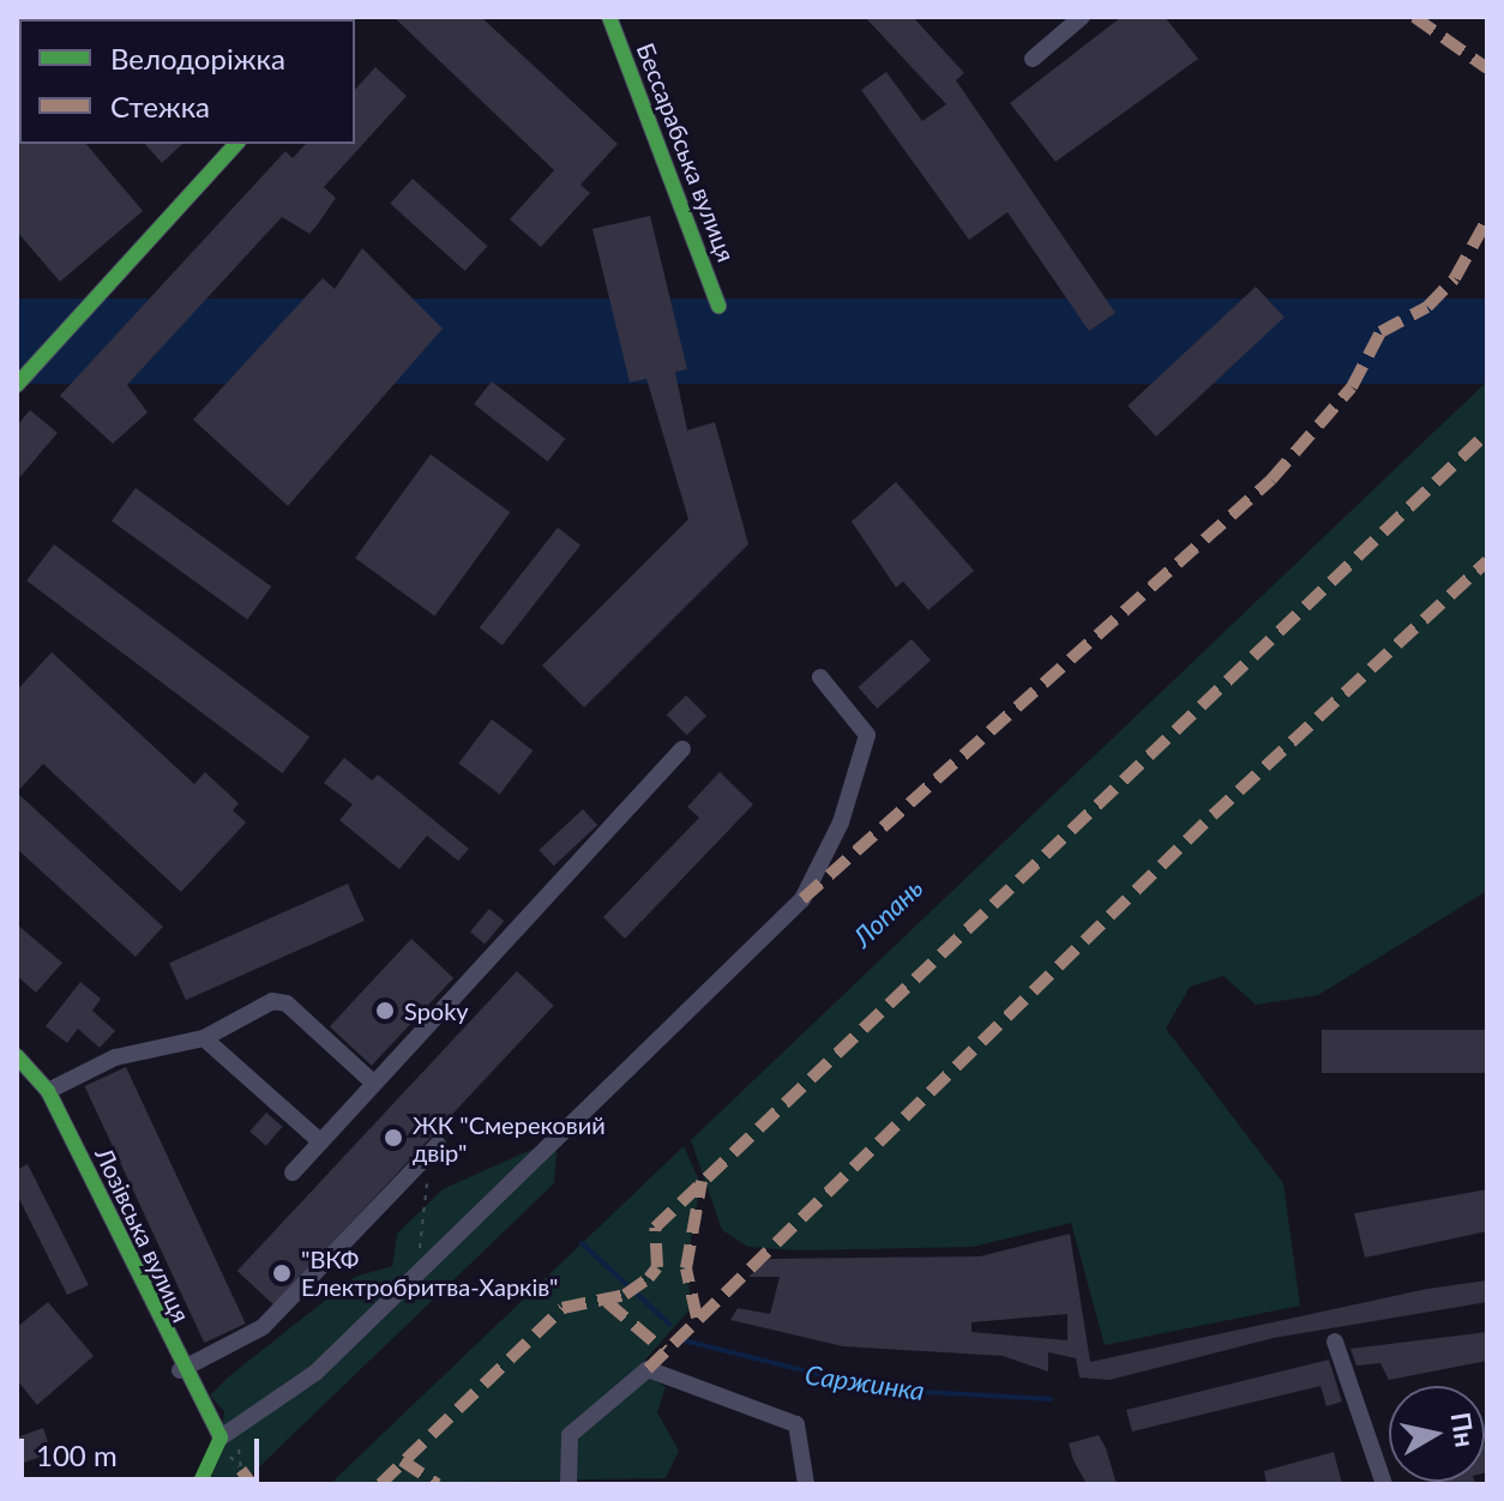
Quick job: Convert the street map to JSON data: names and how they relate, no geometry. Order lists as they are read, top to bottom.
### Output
{
  "streets": {
    "street": ["Бессарабська вулиця", "Лозівська вулиця"]
  },
  "water": ["Лопань", "Саржинка"],
  "places": ["Spoky", "ЖК \"Смерековий двір\"", "\"ВКФ Електробритва-Харків\""],
  "legend": ["Велодоріжка", "Стежка"],
  "scale_bar": "100 m",
  "north": "right"
}
